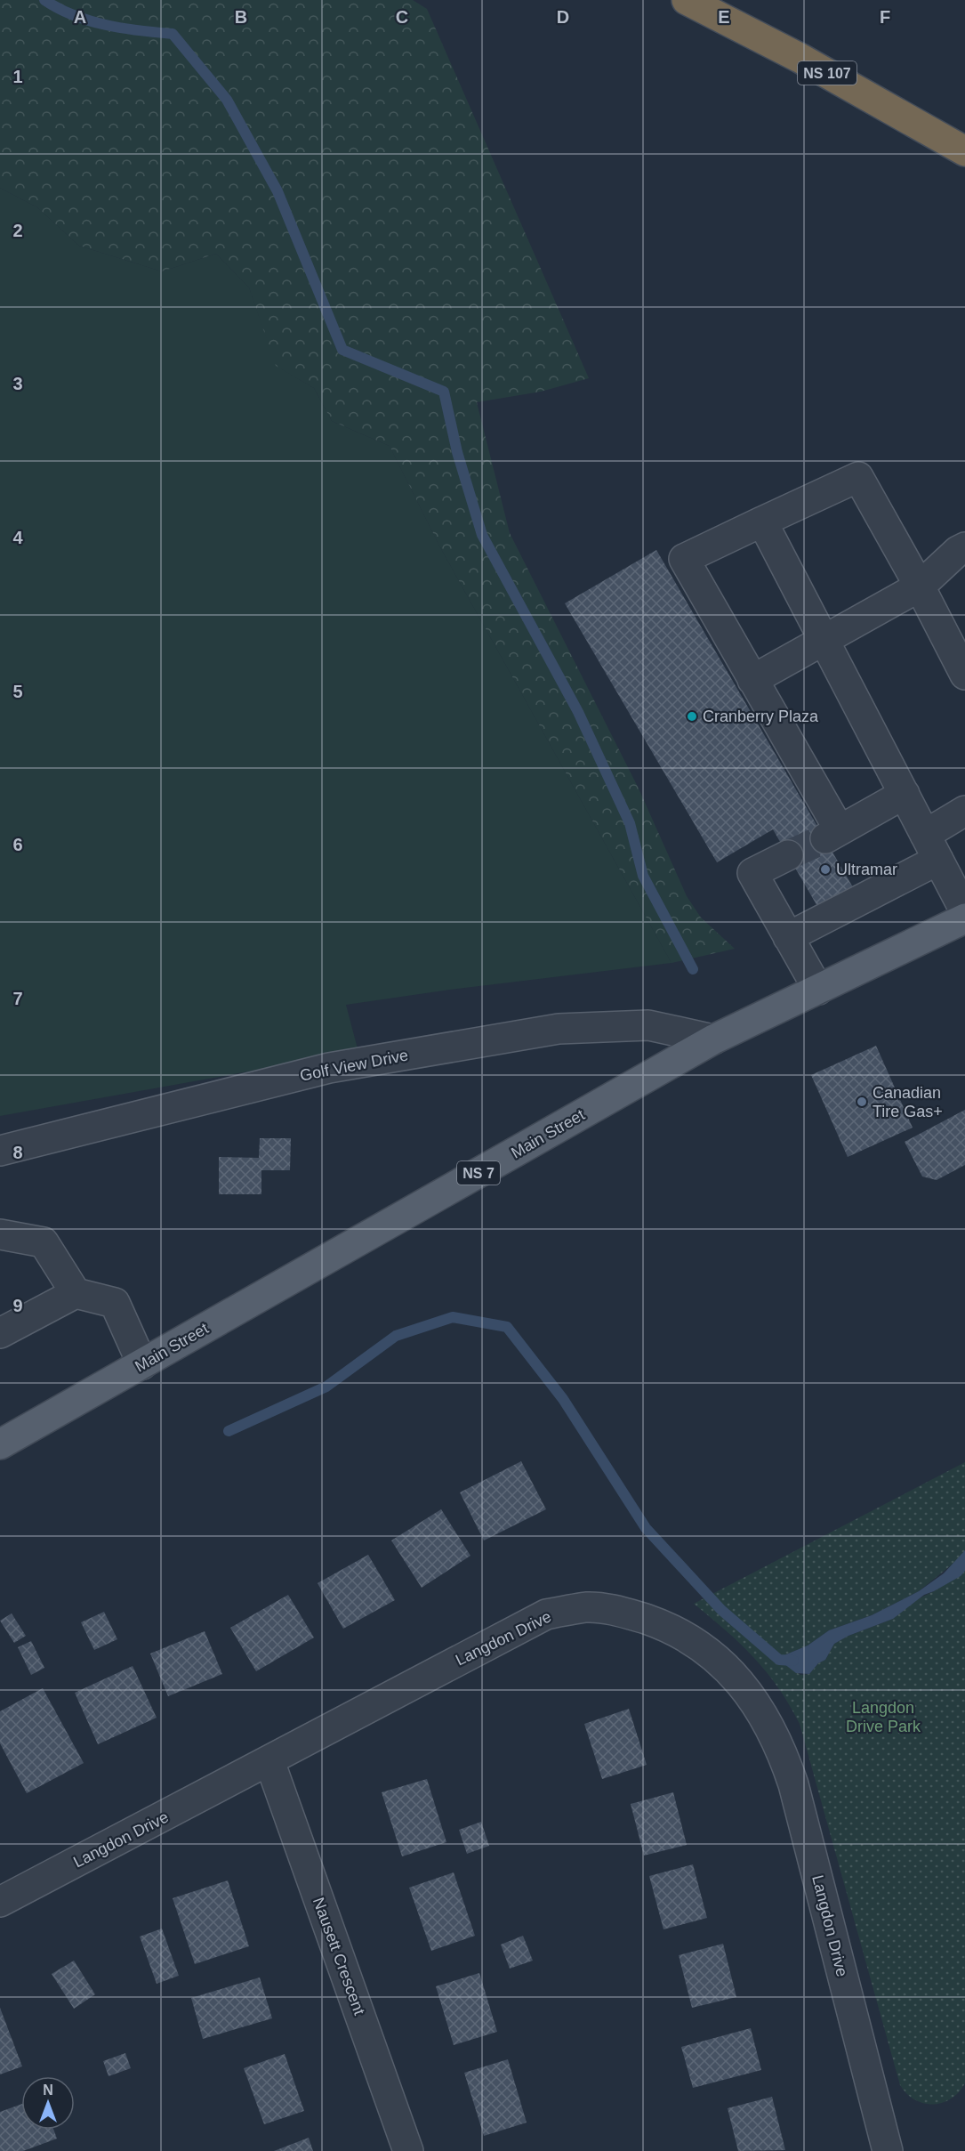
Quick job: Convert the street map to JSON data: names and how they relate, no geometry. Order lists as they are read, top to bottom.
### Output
{
  "streets": {
    "highway": ["NS 107"],
    "main road": ["Main Street", "NS 7"],
    "street": ["Golf View Drive", "Langdon Drive", "Nausett Crescent"]
  },
  "crossings": [
    ["Golf View Drive", "Main Street"],
    ["Langdon Drive", "Nausett Crescent"]
  ],
  "parks": ["Langdon Drive Park"],
  "places": ["Cranberry Plaza", "Ultramar", "Canadian Tire Gas+"],
  "north": "top",
  "grid": {
    "columns": [
      "A",
      "B",
      "C",
      "D",
      "E",
      "F"
    ],
    "rows": [
      "1",
      "2",
      "3",
      "4",
      "5",
      "6",
      "7",
      "8",
      "9"
    ]
  }
}
